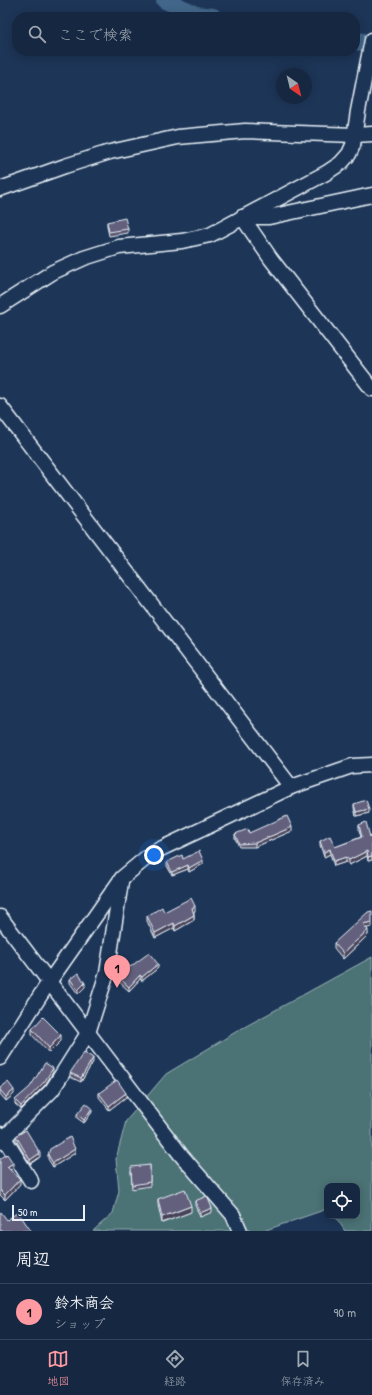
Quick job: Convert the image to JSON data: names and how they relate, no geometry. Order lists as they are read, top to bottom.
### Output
{
  "scale_bar": "50 m",
  "north": "bottom right",
  "page": {
    "search": "ここで検索",
    "pins": "1",
    "scale": "50 m",
    "heading": "周辺",
    "list": [
      {
        "mark": "1",
        "name": "鈴木商会",
        "note": "ショップ",
        "value": "90 m"
      }
    ],
    "nav": ["地図", "経路", "保存済み"]
  }
}
